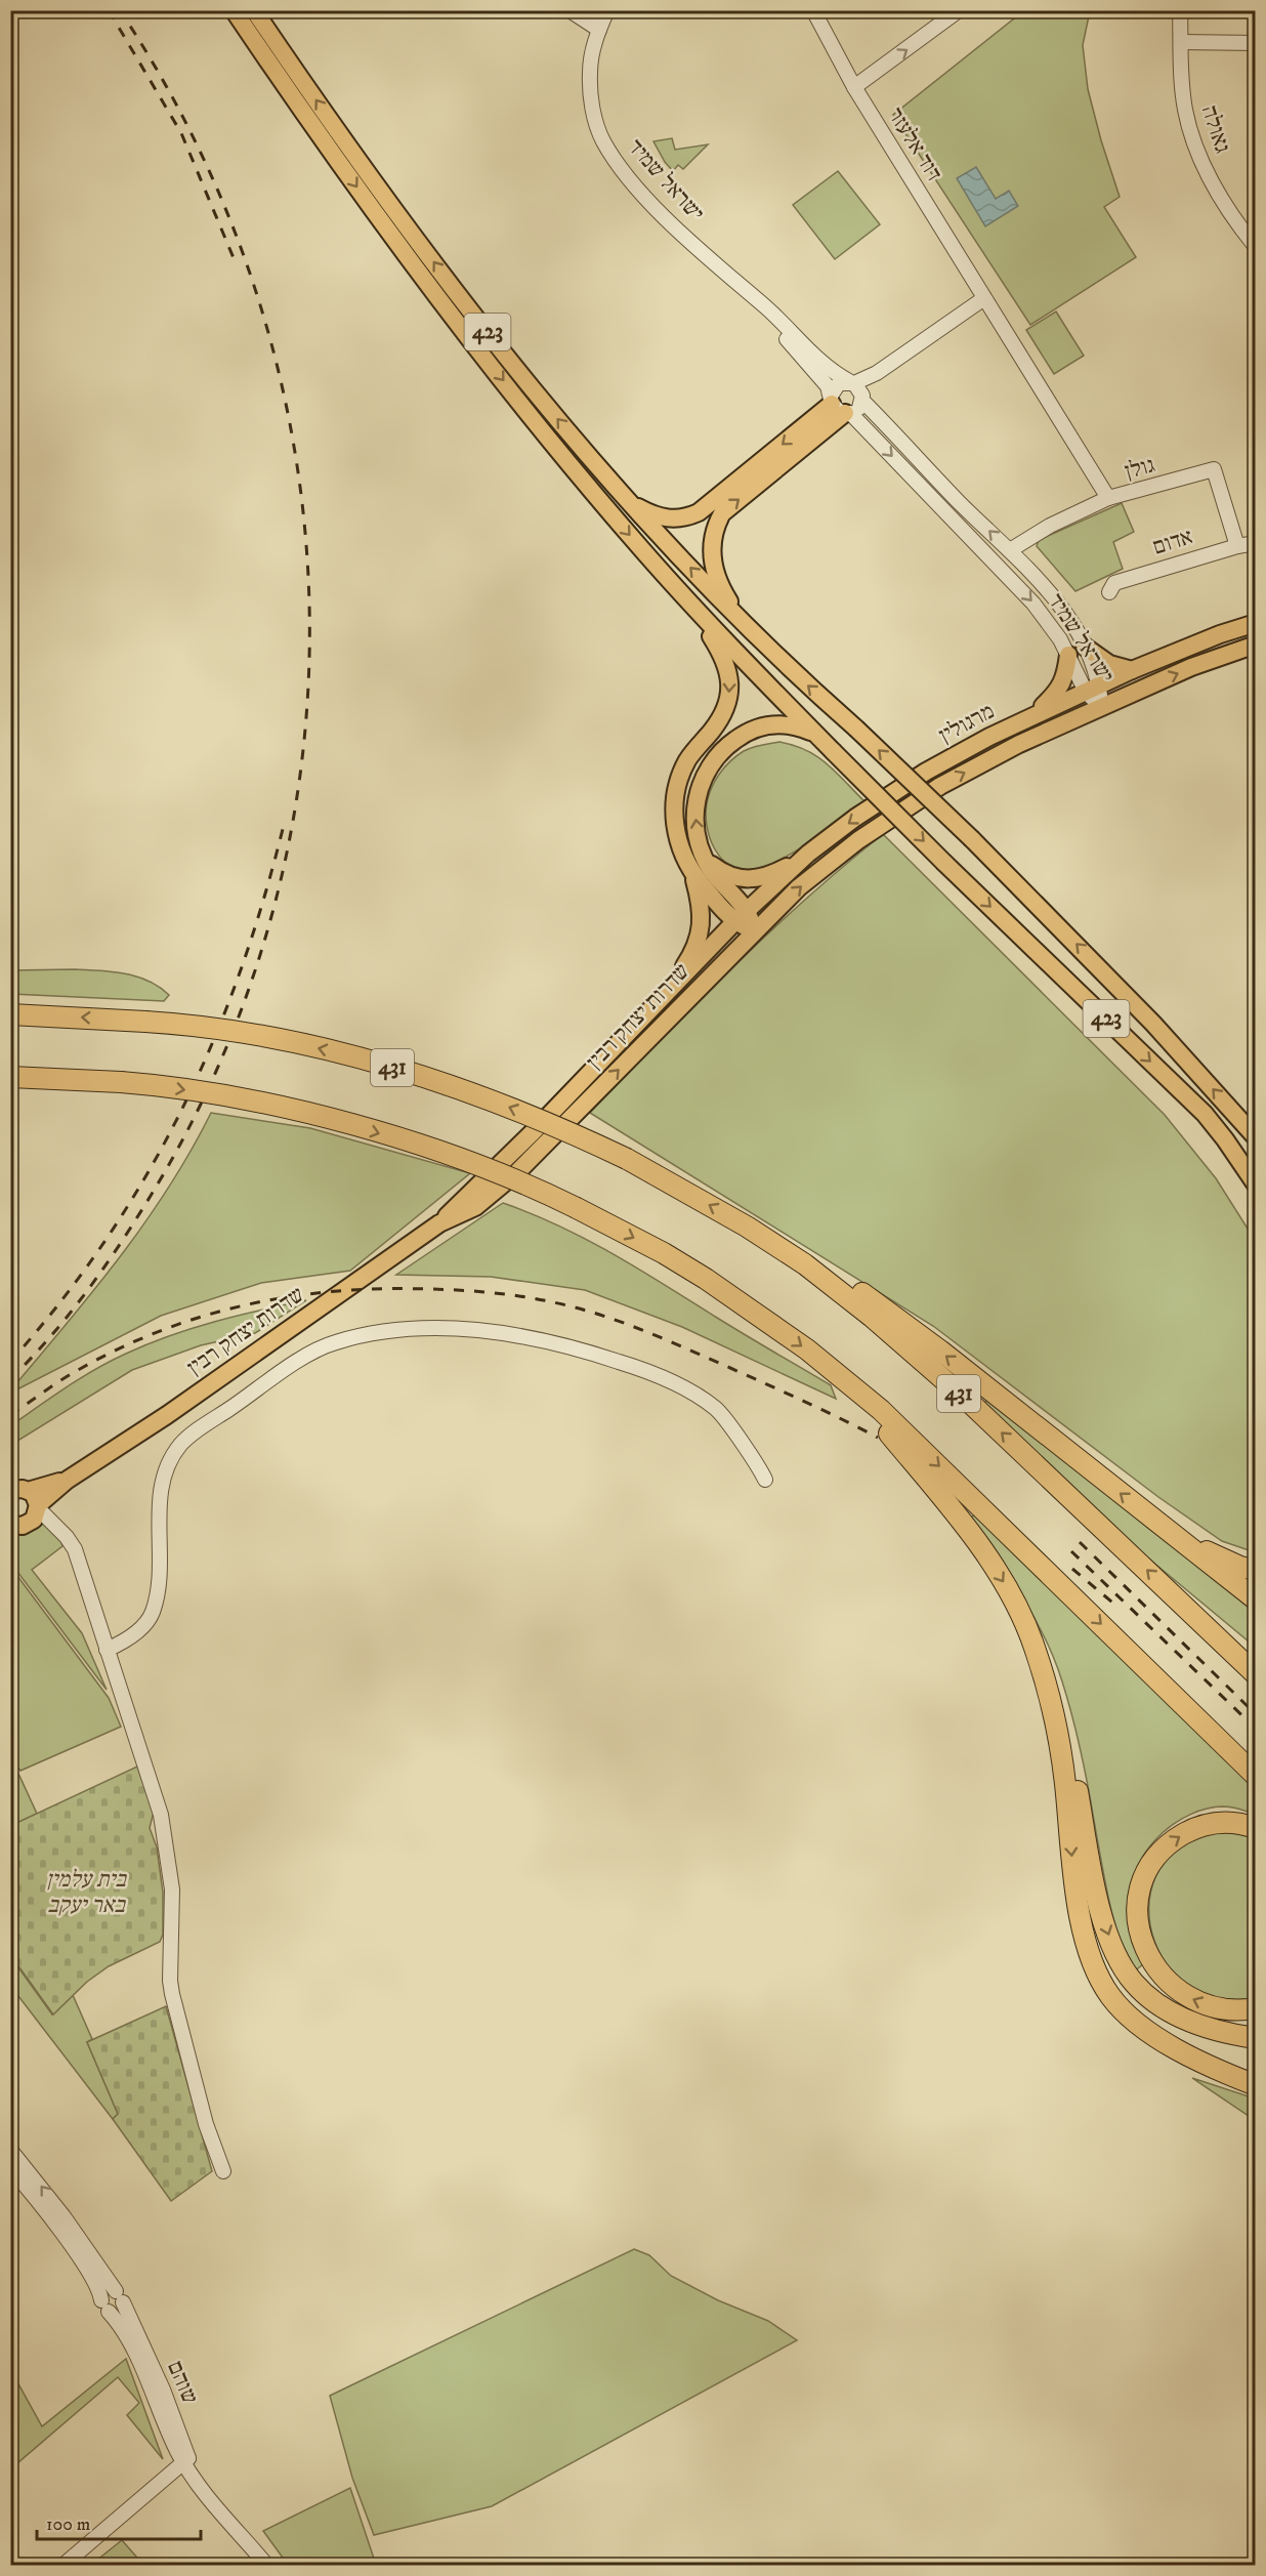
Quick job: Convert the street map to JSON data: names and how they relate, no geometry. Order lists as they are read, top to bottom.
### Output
{
  "streets": {
    "highway": ["431"],
    "main road": ["423", "מרגולין", "שדרות יצחק רבין"],
    "street": [
      "גאולה",
      "דוד אלעזר",
      "ישראל שמיד",
      "גולן",
      "אדום",
      "שוהם"
    ]
  },
  "crossings": [
    ["דוד אלעזר", "גולן"],
    ["ישראל שמיד", "גולן"],
    ["ישראל שמיד", "מרגולין"],
    ["גולן", "אדום"],
    ["מרגולין", "שדרות יצחק רבין"]
  ],
  "parks": ["בית עלמין באר יעקב"],
  "scale_bar": "100 m"
}
